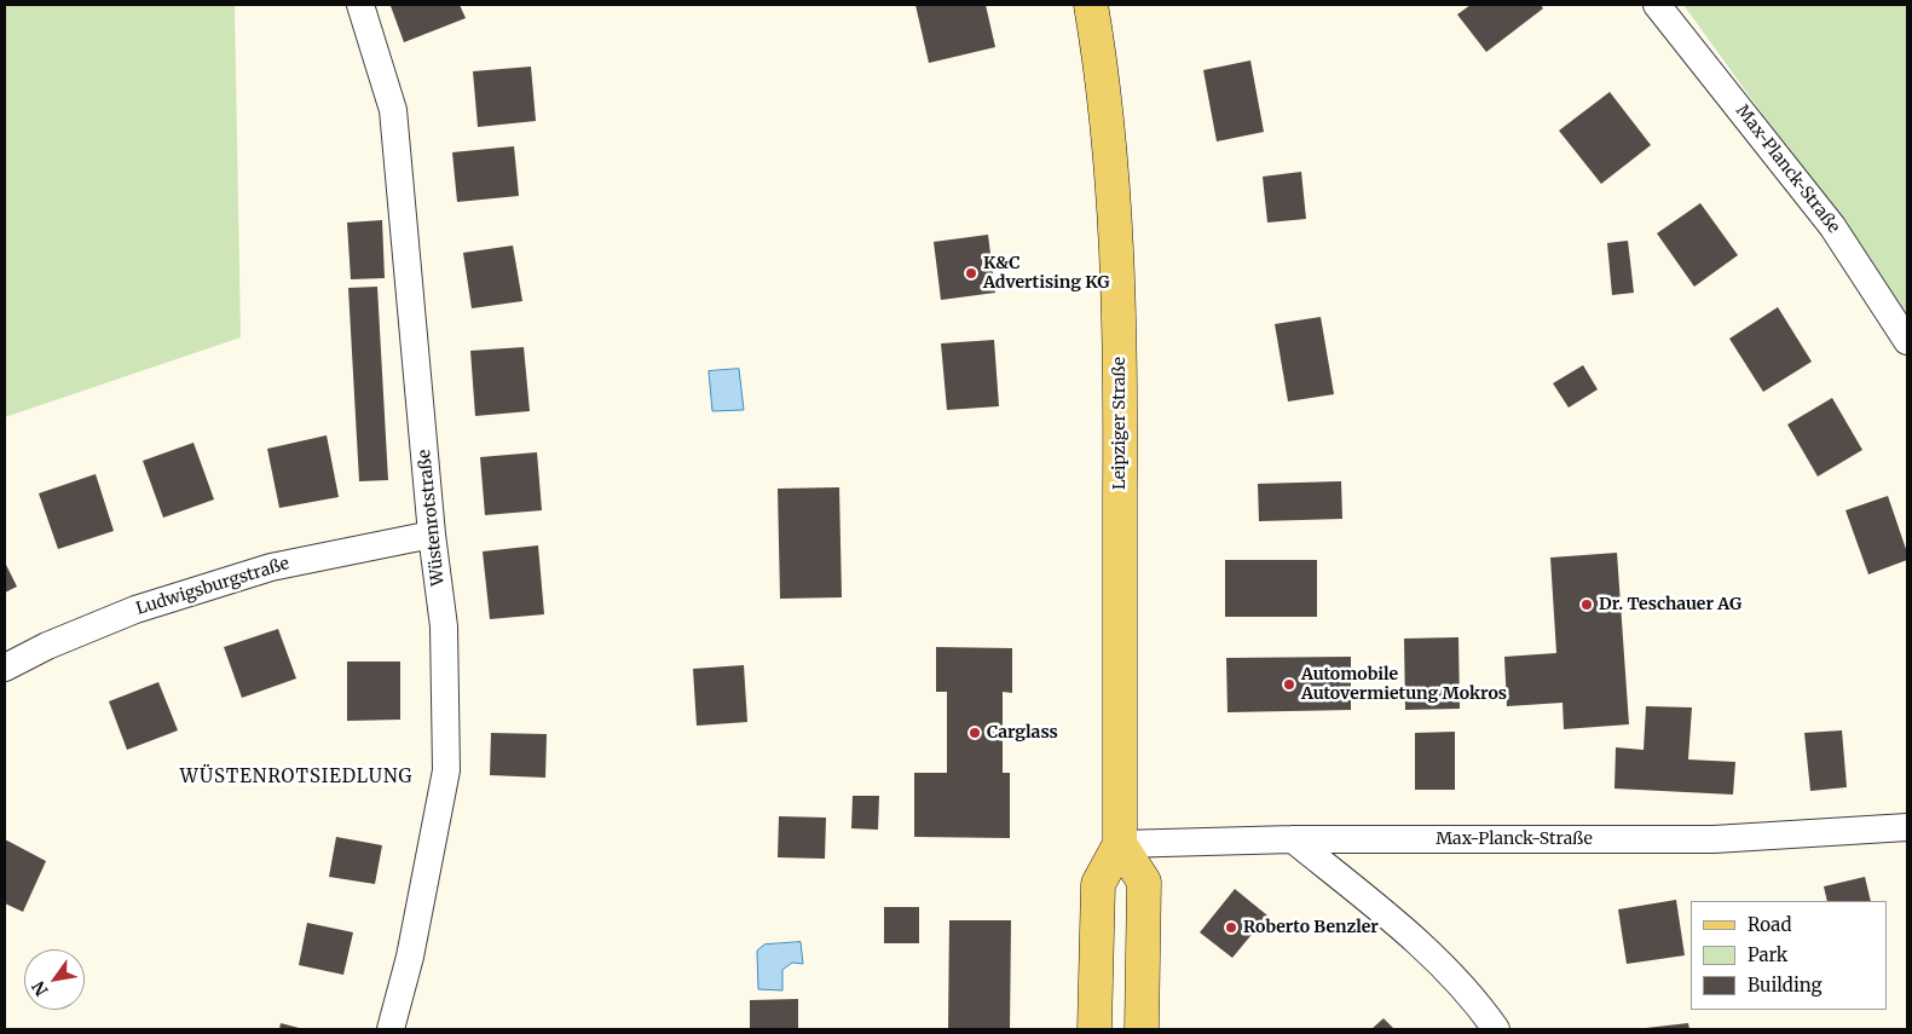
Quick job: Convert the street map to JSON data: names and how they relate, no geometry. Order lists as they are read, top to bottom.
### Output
{
  "streets": {
    "main road": ["Leipziger Straße"],
    "street": ["Max-Planck-Straße", "Wüstenrotstraße", "Ludwigsburgstraße"]
  },
  "crossings": [
    ["Max-Planck-Straße", "Leipziger Straße"],
    ["Wüstenrotstraße", "Ludwigsburgstraße"]
  ],
  "districts": ["WÜSTENROTSIEDLUNG"],
  "places": [
    "K&C Advertising KG",
    "Dr. Teschauer AG",
    "Automobile Autovermietung Mokros",
    "Carglass",
    "Roberto Benzler"
  ],
  "legend": ["Road", "Park", "Building"],
  "north": "bottom left"
}
